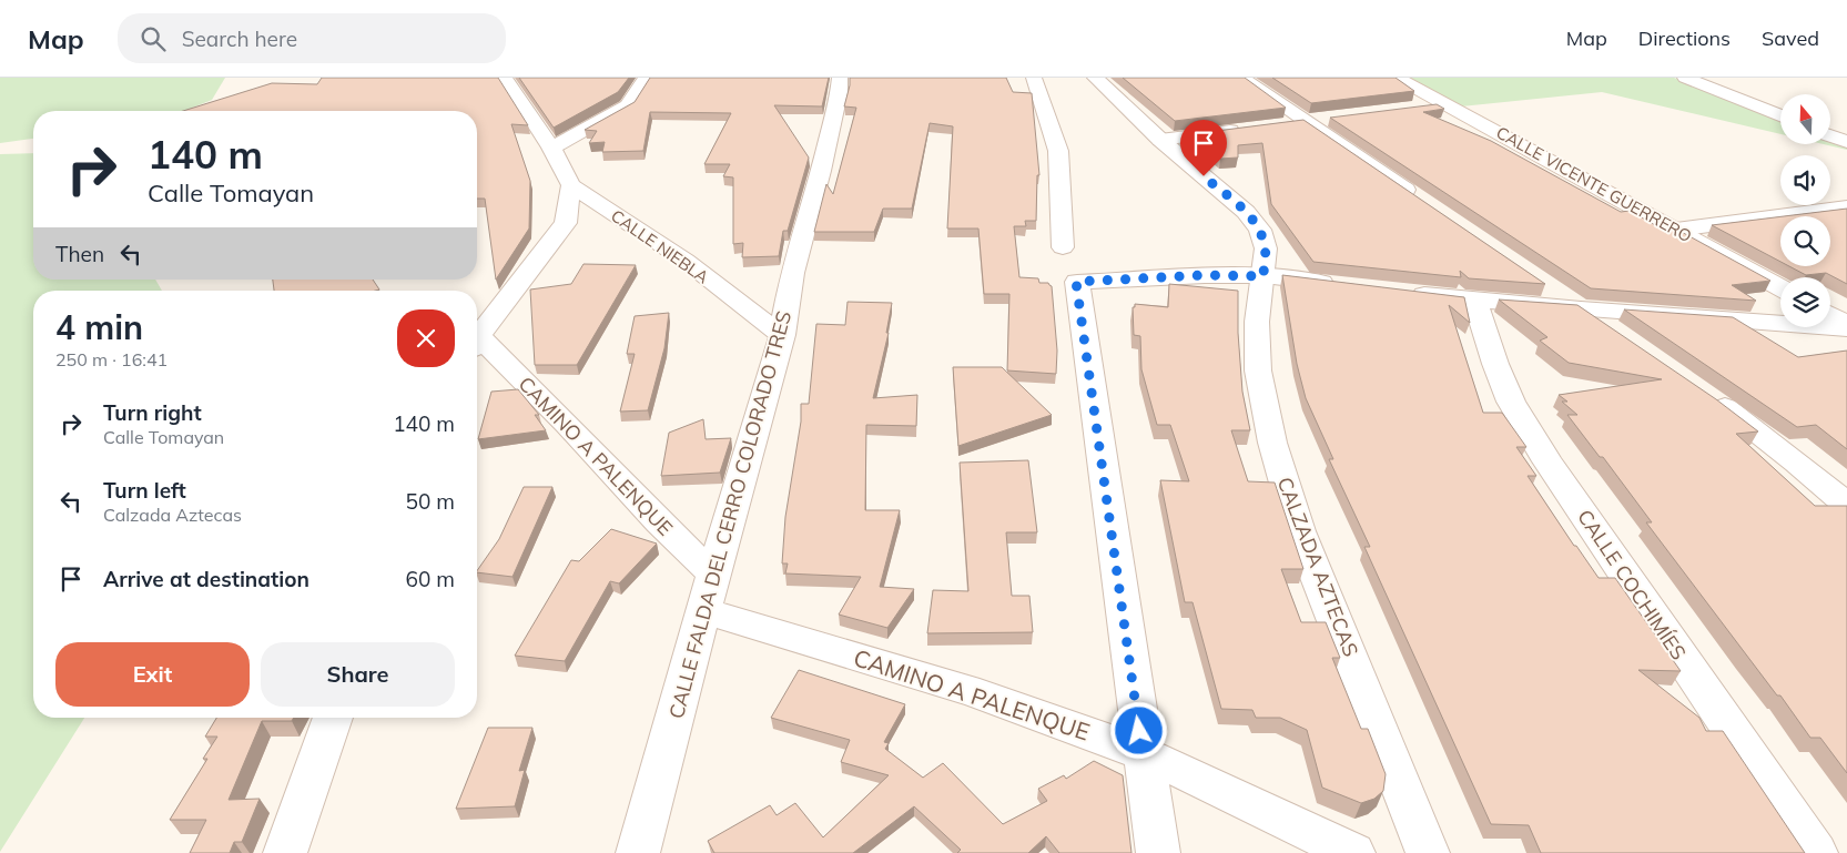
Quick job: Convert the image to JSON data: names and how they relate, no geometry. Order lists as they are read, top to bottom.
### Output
{
  "streets": {
    "street": [
      "CALLE VICENTE GUERRERO",
      "CALLE NIEBLA",
      "CAMINO A PALENQUE",
      "CALLE FALDA DEL CERRO COLORADO TRES",
      "CALZADA AZTECAS",
      "CALLE COCHIMÍES"
    ]
  },
  "crossings": [
    ["CALLE NIEBLA", "CALLE FALDA DEL CERRO COLORADO TRES"],
    ["CAMINO A PALENQUE", "CALLE FALDA DEL CERRO COLORADO TRES"]
  ],
  "north": "top",
  "page": {
    "header": "Map",
    "search": "Search here",
    "nav": ["Map", "Directions", "Saved"],
    "turn": ["140 m", "Calle Tomayan"],
    "then": "Then",
    "heading": ["4 min", "250 m · 16:41"],
    "list": [
      {
        "name": "Turn right",
        "note": "Calle Tomayan",
        "value": "140 m"
      },
      {
        "name": "Turn left",
        "note": "Calzada Aztecas",
        "value": "50 m"
      },
      {
        "name": "Arrive at destination",
        "value": "60 m"
      }
    ],
    "buttons": ["Exit", "Share"]
  }
}
